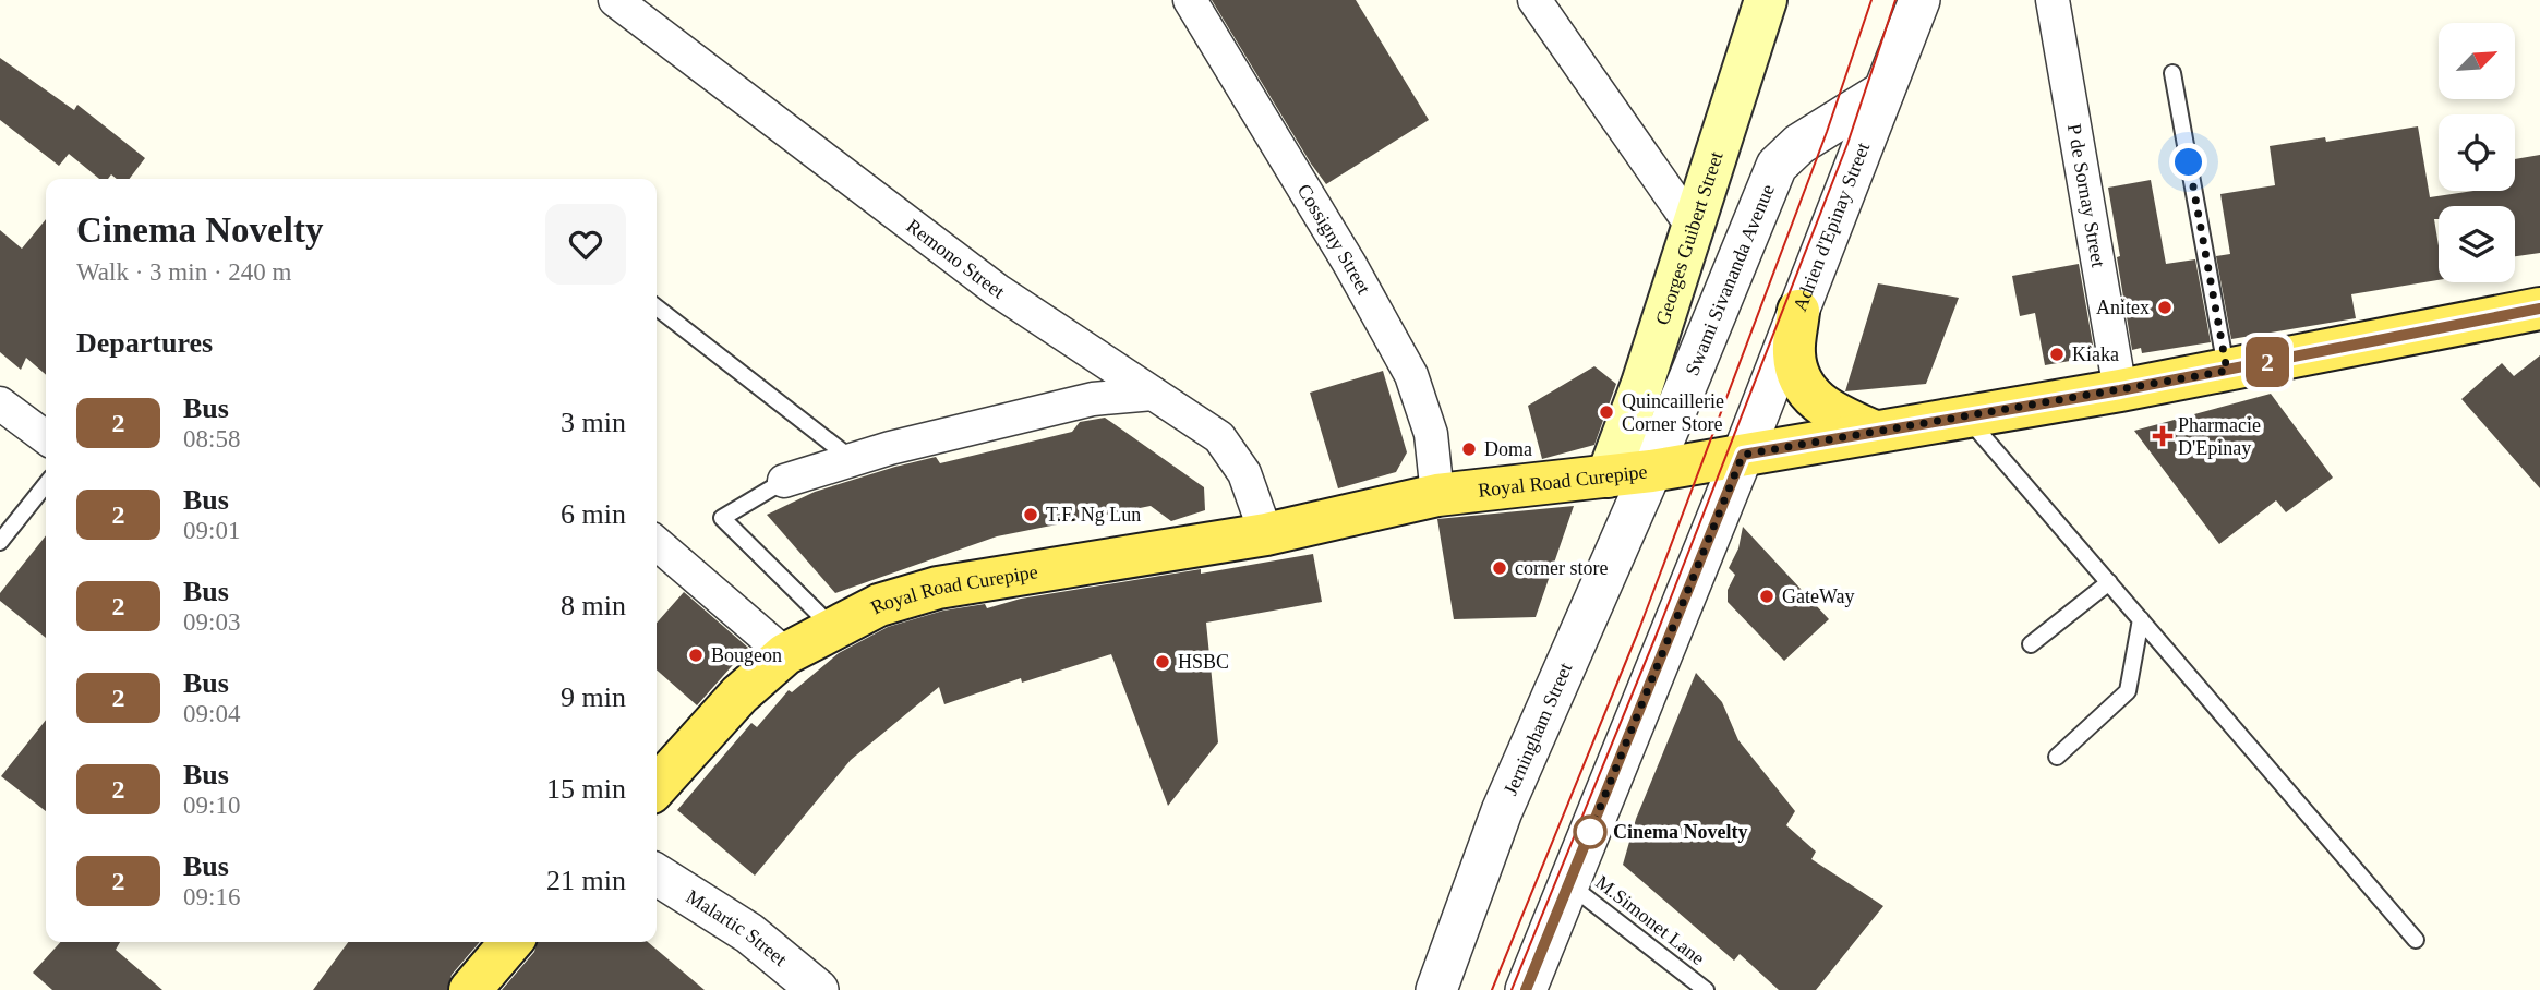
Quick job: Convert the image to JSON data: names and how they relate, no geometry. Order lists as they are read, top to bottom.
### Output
{
  "streets": {
    "main road": ["Georges Guibert Street", "Royal Road Curepipe"],
    "street": [
      "P de Sornay Street",
      "Adrien d'Epinay Street",
      "Cossigny Street",
      "Remono Street",
      "Swami Sivananda Avenue",
      "Jerningham Street",
      "Malartic Street"
    ],
    "lane": ["M.Simonet Lane"]
  },
  "crossings": [
    ["P de Sornay Street", "Royal Road Curepipe"],
    ["Adrien d'Epinay Street", "Swami Sivananda Avenue"],
    ["Adrien d'Epinay Street", "Royal Road Curepipe"],
    ["Georges Guibert Street", "Royal Road Curepipe"],
    ["Cossigny Street", "Royal Road Curepipe"],
    ["Remono Street", "Royal Road Curepipe"],
    ["Swami Sivananda Avenue", "Royal Road Curepipe"],
    ["Swami Sivananda Avenue", "Jerningham Street"],
    ["Royal Road Curepipe", "Jerningham Street"]
  ],
  "places": {
    "other": [
      "Anitex",
      "Kiaka",
      "Quincaillerie Corner Store",
      "Doma",
      "T.F. Ng Lun",
      "corner store",
      "GateWay",
      "Bougeon",
      "HSBC",
      "Cinema Novelty"
    ],
    "health": ["Pharmacie D'Epinay"]
  },
  "lines": ["bus line 2"],
  "north": "top right",
  "page": {
    "on_map": "2",
    "heading": [
      ["Cinema Novelty", "Walk · 3 min · 240 m"],
      "Departures"
    ],
    "list": [
      {
        "mark": "2",
        "name": "Bus",
        "note": "08:58",
        "value": "3 min"
      },
      {
        "mark": "2",
        "name": "Bus",
        "note": "09:01",
        "value": "6 min"
      },
      {
        "mark": "2",
        "name": "Bus",
        "note": "09:03",
        "value": "8 min"
      },
      {
        "mark": "2",
        "name": "Bus",
        "note": "09:04",
        "value": "9 min"
      },
      {
        "mark": "2",
        "name": "Bus",
        "note": "09:10",
        "value": "15 min"
      },
      {
        "mark": "2",
        "name": "Bus",
        "note": "09:16",
        "value": "21 min"
      }
    ]
  }
}
